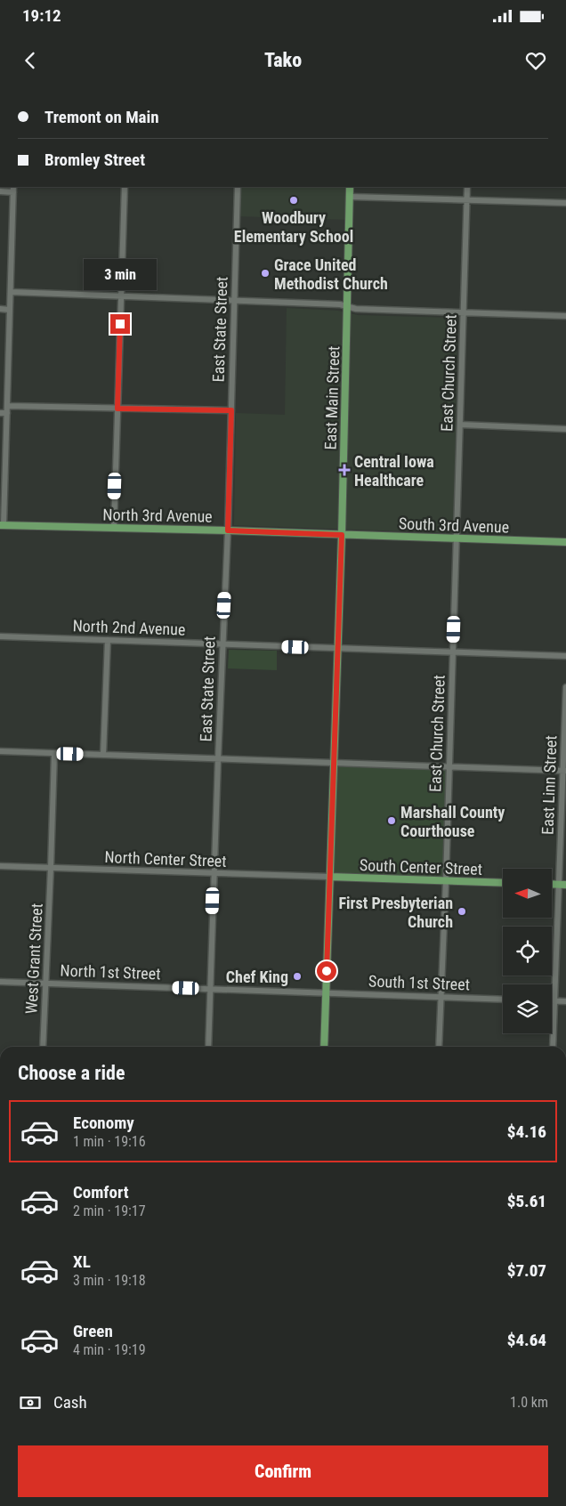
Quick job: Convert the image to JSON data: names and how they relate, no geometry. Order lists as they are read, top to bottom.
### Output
{
  "streets": {
    "main road": [
      "East Main Street",
      "North 3rd Avenue",
      "South 3rd Avenue",
      "South Center Street"
    ],
    "street": [
      "East State Street",
      "East Church Street",
      "North 2nd Avenue",
      "East Linn Street",
      "North Center Street",
      "West Grant Street",
      "North 1st Street",
      "South 1st Street"
    ]
  },
  "crossings": [
    ["East State Street", "North 3rd Avenue"],
    ["East State Street", "North 2nd Avenue"],
    ["East State Street", "North Center Street"],
    ["East State Street", "North 1st Street"],
    ["East Church Street", "South 3rd Avenue"],
    ["East Church Street", "North 2nd Avenue"],
    ["East Church Street", "South Center Street"],
    ["East Church Street", "South 1st Street"],
    ["East Main Street", "North 3rd Avenue"],
    ["East Main Street", "South 3rd Avenue"],
    ["East Main Street", "North 2nd Avenue"],
    ["East Main Street", "North Center Street"],
    ["East Main Street", "South Center Street"],
    ["East Main Street", "North 1st Street"],
    ["East Main Street", "South 1st Street"],
    ["North 3rd Avenue", "South 3rd Avenue"],
    ["North Center Street", "South Center Street"],
    ["North Center Street", "West Grant Street"],
    ["West Grant Street", "North 1st Street"],
    ["North 1st Street", "South 1st Street"]
  ],
  "places": {
    "other": [
      "Woodbury Elementary School",
      "Grace United Methodist Church",
      "Marshall County Courthouse",
      "First Presbyterian Church",
      "Chef King"
    ],
    "health": ["Central Iowa Healthcare"]
  },
  "north": "left",
  "page": {
    "status": "19:12",
    "header": "Tako",
    "banner": ["Tremont on Main", "Bromley Street"],
    "bubble": "3 min",
    "heading": "Choose a ride",
    "list": [
      {
        "name": "Economy",
        "note": "1 min · 19:16",
        "value": "$4.16"
      },
      {
        "name": "Comfort",
        "note": "2 min · 19:17",
        "value": "$5.61"
      },
      {
        "name": "XL",
        "note": "3 min · 19:18",
        "value": "$7.07"
      },
      {
        "name": "Green",
        "note": "4 min · 19:19",
        "value": "$4.64"
      }
    ],
    "pay": ["Cash", "1.0 km"],
    "buttons": "Confirm"
  }
}
